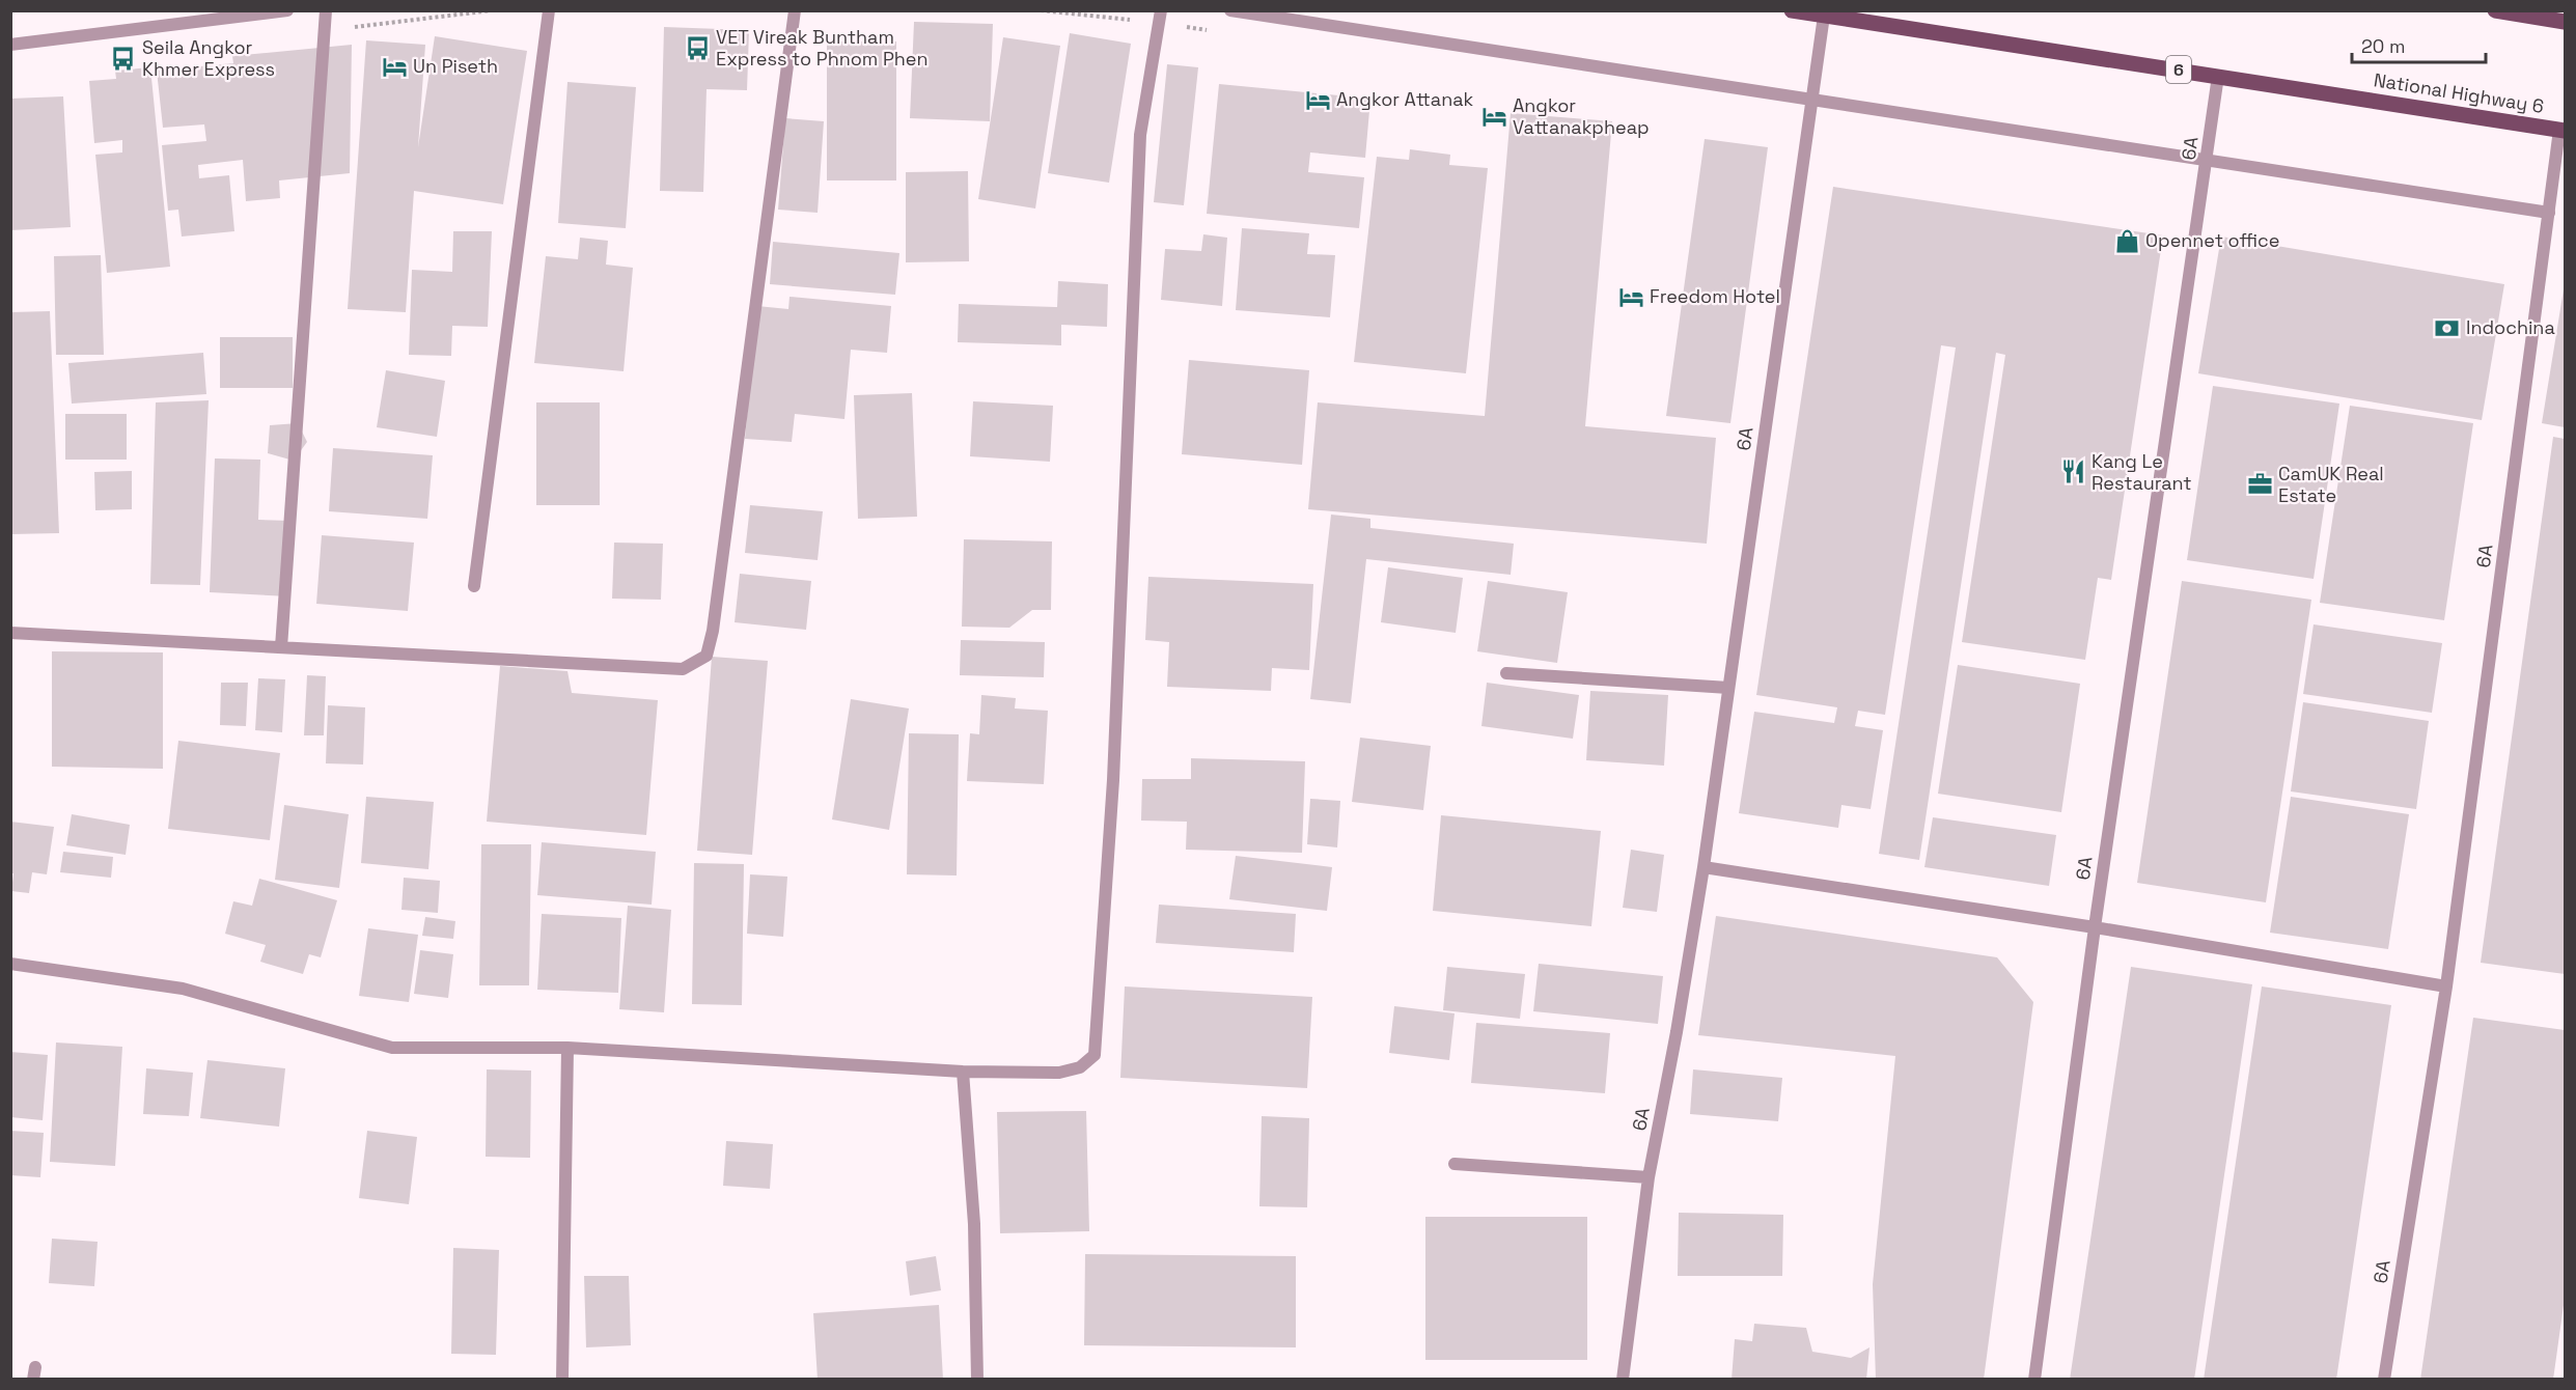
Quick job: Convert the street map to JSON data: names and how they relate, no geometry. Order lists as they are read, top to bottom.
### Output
{
  "streets": {
    "main road": ["6", "National Highway 6"],
    "street": ["6A"]
  },
  "crossings": [
    ["National Highway 6", "6A"]
  ],
  "places": {
    "bus stop": ["VET Vireak Buntham Express to Phnom Phen", "Seila Angkor Khmer Express"],
    "hotel": [
      "Un Piseth",
      "Angkor Attanak",
      "Angkor Vattanakpheap",
      "Freedom Hotel"
    ],
    "shop": ["Opennet office"],
    "bank": ["Indochina"],
    "restaurant": ["Kang Le Restaurant"],
    "office": ["CamUK Real Estate"]
  },
  "scale_bar": "20 m"
}
